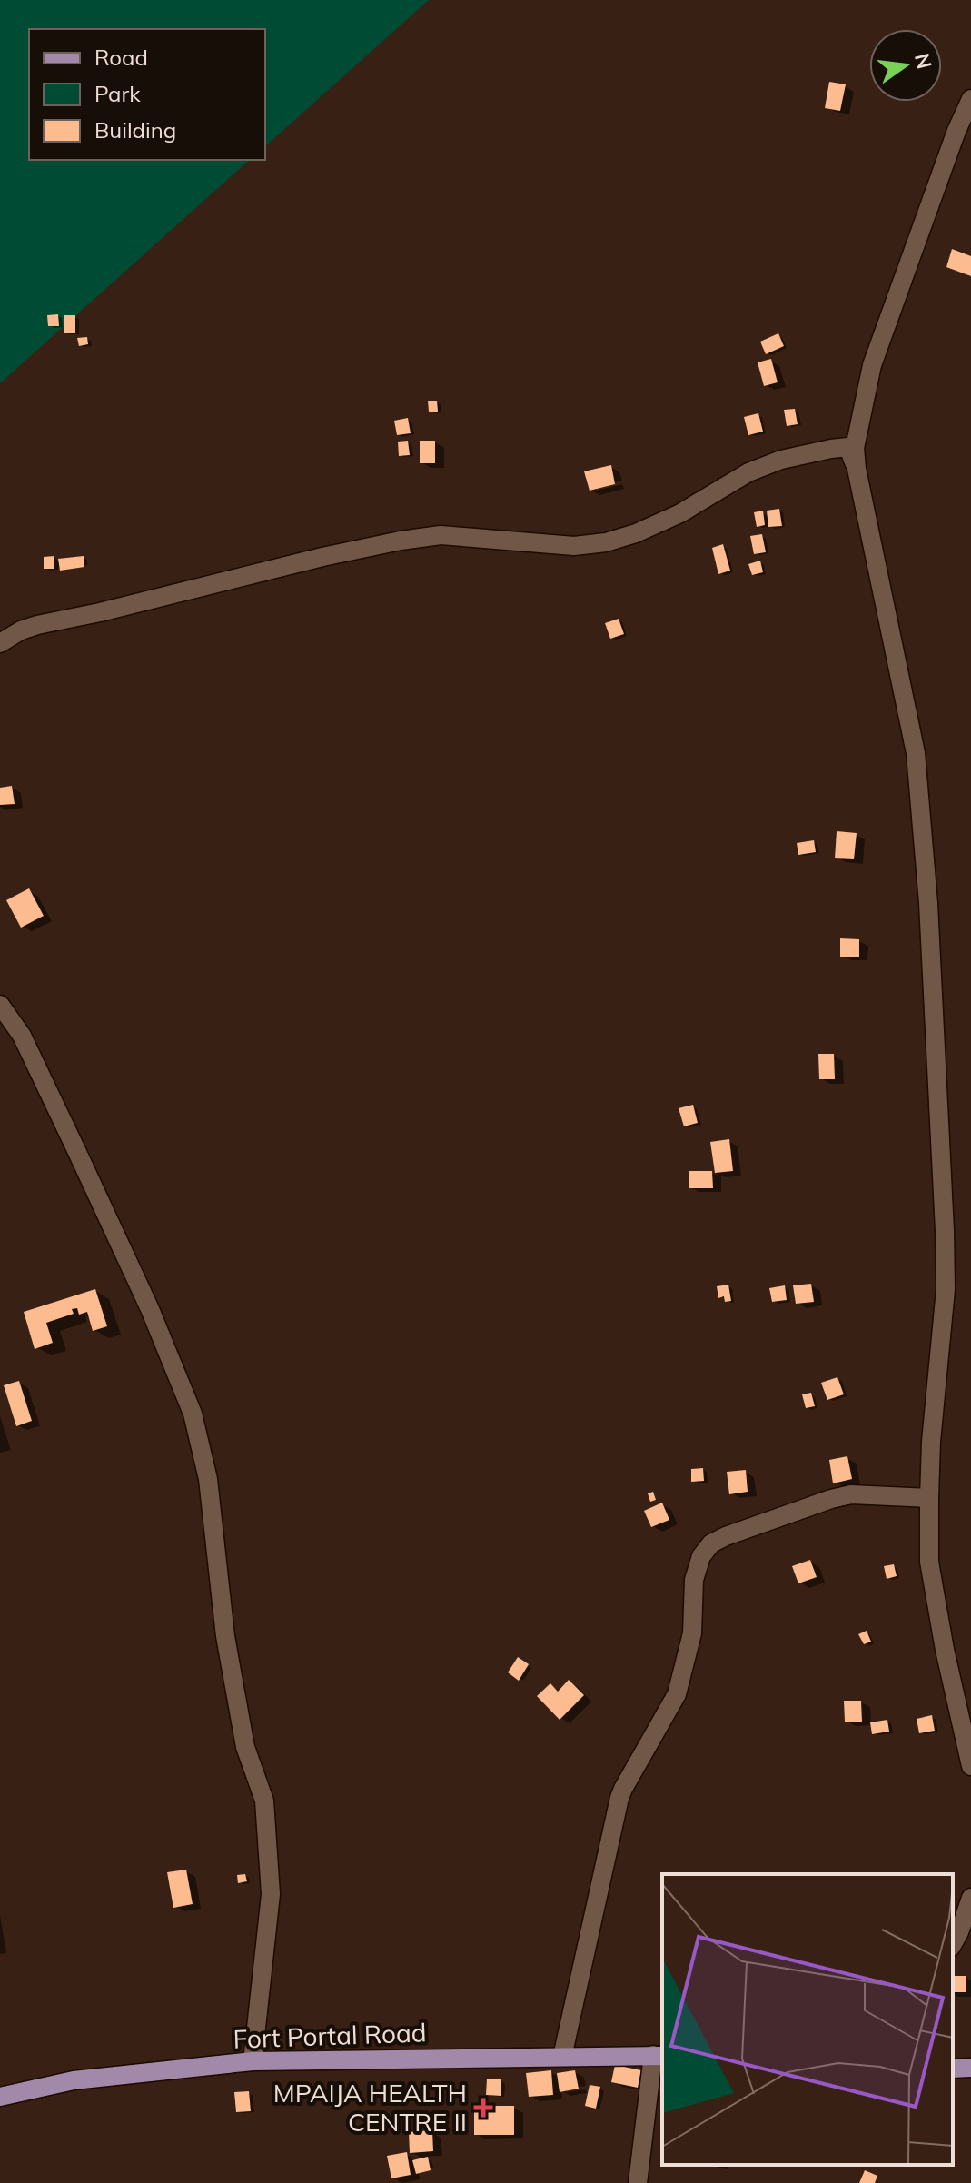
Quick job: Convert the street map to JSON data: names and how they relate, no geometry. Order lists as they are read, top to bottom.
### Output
{
  "streets": {
    "main road": ["Fort Portal Road"]
  },
  "places": {
    "health": ["MPAIJA HEALTH CENTRE II"]
  },
  "legend": ["Road", "Park", "Building"],
  "north": "right"
}
